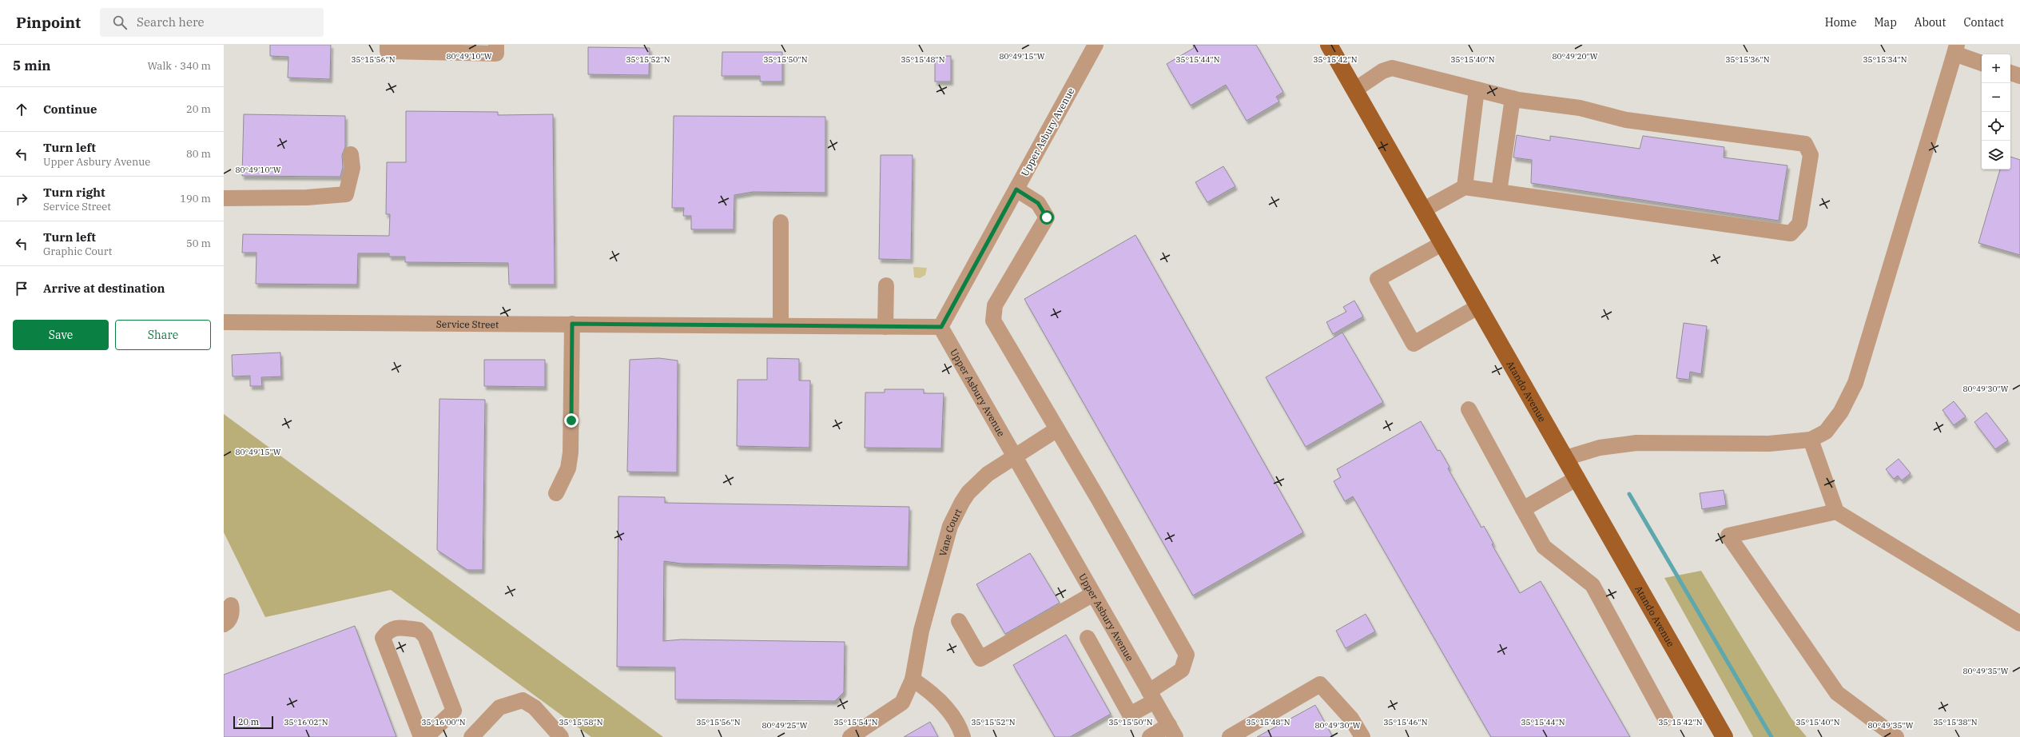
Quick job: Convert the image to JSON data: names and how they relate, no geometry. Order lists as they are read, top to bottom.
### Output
{
  "streets": {
    "main road": ["Atando Avenue"],
    "street": ["Upper Asbury Avenue", "Service Street", "Vane Court"]
  },
  "crossings": [
    ["Upper Asbury Avenue", "Service Street"],
    ["Upper Asbury Avenue", "Vane Court"]
  ],
  "scale_bar": "20 m",
  "page": {
    "header": "Pinpoint",
    "search": "Search here",
    "nav": [
      "Home",
      "Map",
      "About",
      "Contact"
    ],
    "heading": ["5 min", "Walk · 340 m"],
    "map_buttons": ["+", "−"],
    "list": [
      ["Continue", "20 m"],
      ["Turn left", "Upper Asbury Avenue", "80 m"],
      ["Turn right", "Service Street", "190 m"],
      ["Turn left", "Graphic Court", "50 m"],
      "Arrive at destination"
    ],
    "buttons": ["Save", "Share"],
    "scale": "20 m"
  },
  "coordinates": [
    "80°49'10\"W",
    "80°49'15\"W",
    "80°49'20\"W",
    "35°15'56\"N",
    "35°15'52\"N",
    "35°15'50\"N",
    "35°15'48\"N",
    "35°15'44\"N",
    "35°15'42\"N",
    "35°15'40\"N",
    "35°15'36\"N",
    "35°15'34\"N",
    "80°49'30\"W",
    "80°49'35\"W",
    "35°16'02\"N",
    "35°16'00\"N",
    "35°15'58\"N",
    "35°15'54\"N",
    "35°15'46\"N",
    "35°15'38\"N",
    "80°49'25\"W"
  ]
}
